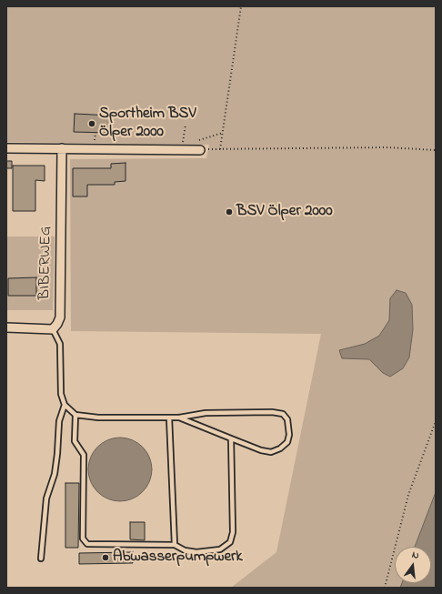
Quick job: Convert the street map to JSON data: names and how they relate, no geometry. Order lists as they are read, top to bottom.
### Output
{
  "streets": {
    "street": ["BIBERWEG"]
  },
  "places": ["Sportheim BSV Ölper 2000", "BSV Ölper 2000", "Abwasserpumpwerk"],
  "north": "top"
}
